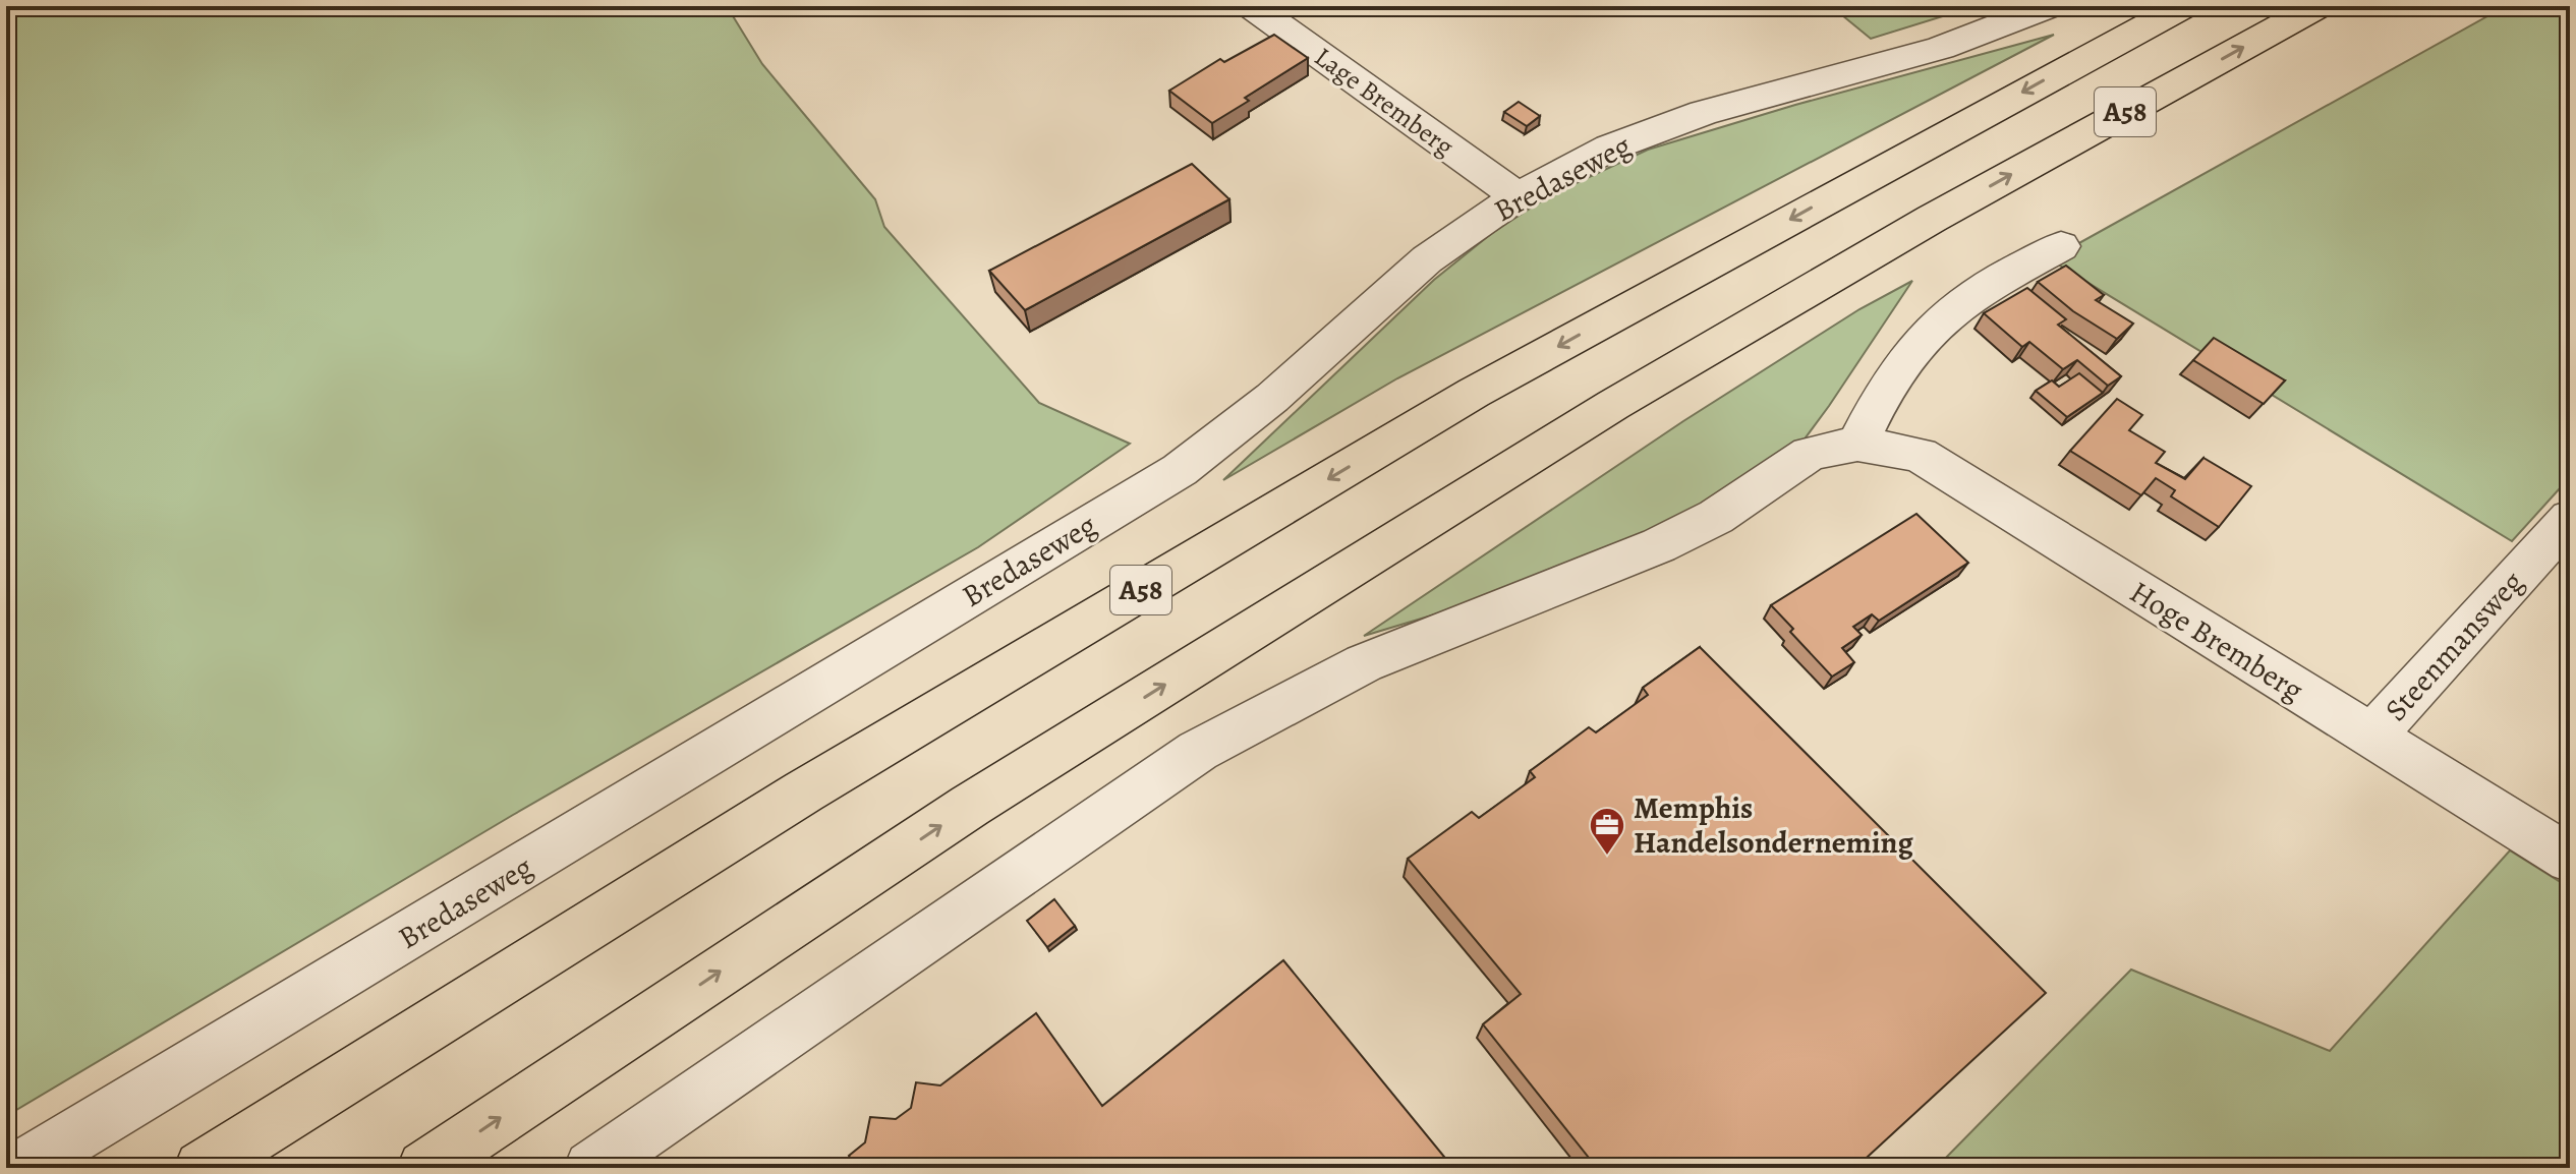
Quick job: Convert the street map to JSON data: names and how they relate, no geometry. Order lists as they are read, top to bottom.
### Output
{
  "streets": {
    "highway": ["A58"],
    "street": [
      "Lage Bremberg",
      "Bredaseweg",
      "Hoge Bremberg",
      "Steenmansweg"
    ]
  },
  "crossings": [
    ["Lage Bremberg", "Bredaseweg"],
    ["Hoge Bremberg", "Steenmansweg"]
  ],
  "places": {
    "office": ["Memphis Handelsonderneming"]
  }
}
